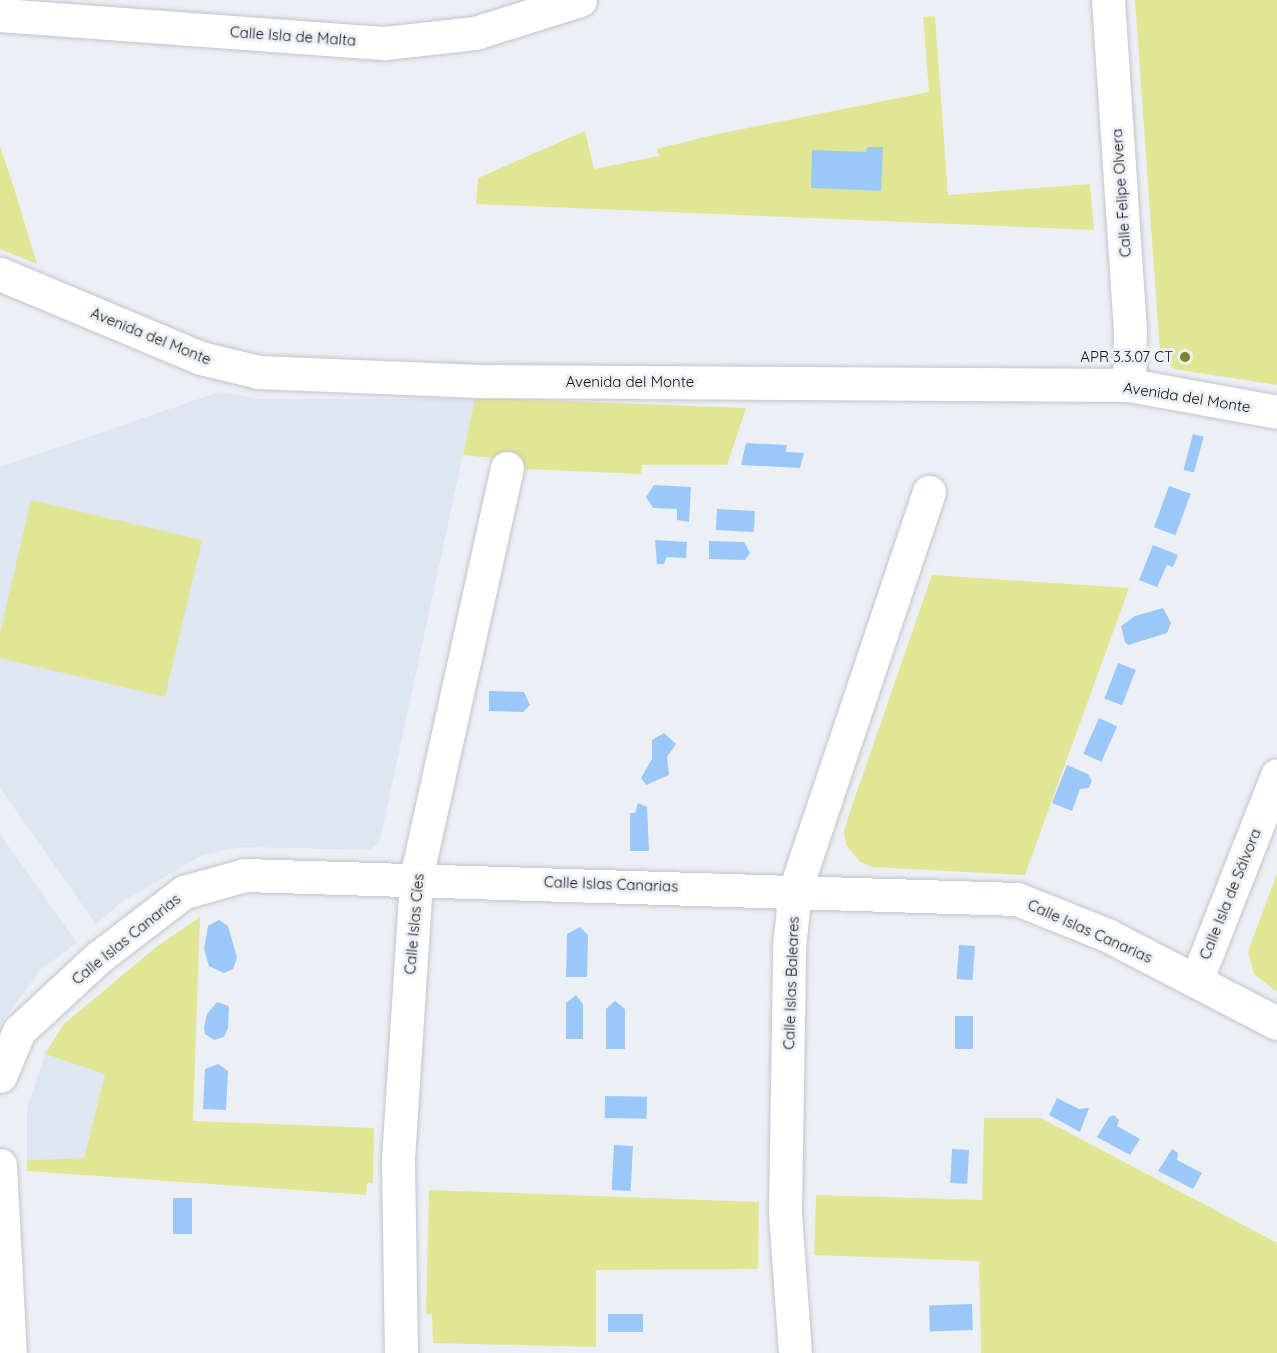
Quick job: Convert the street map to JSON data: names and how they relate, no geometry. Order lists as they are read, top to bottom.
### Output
{
  "streets": {
    "street": [
      "Calle Isla de Malta",
      "Calle Felipe Olvera",
      "Avenida del Monte",
      "Calle Islas Canarias",
      "Calle Isla de Sálvora",
      "Calle Islas Cíes",
      "Calle Islas Baleares"
    ]
  },
  "crossings": [
    ["Calle Felipe Olvera", "Avenida del Monte"],
    ["Calle Islas Canarias", "Calle Isla de Sálvora"],
    ["Calle Islas Canarias", "Calle Islas Cíes"],
    ["Calle Islas Canarias", "Calle Islas Baleares"]
  ],
  "places": ["APR 3.3.07 CT"]
}
